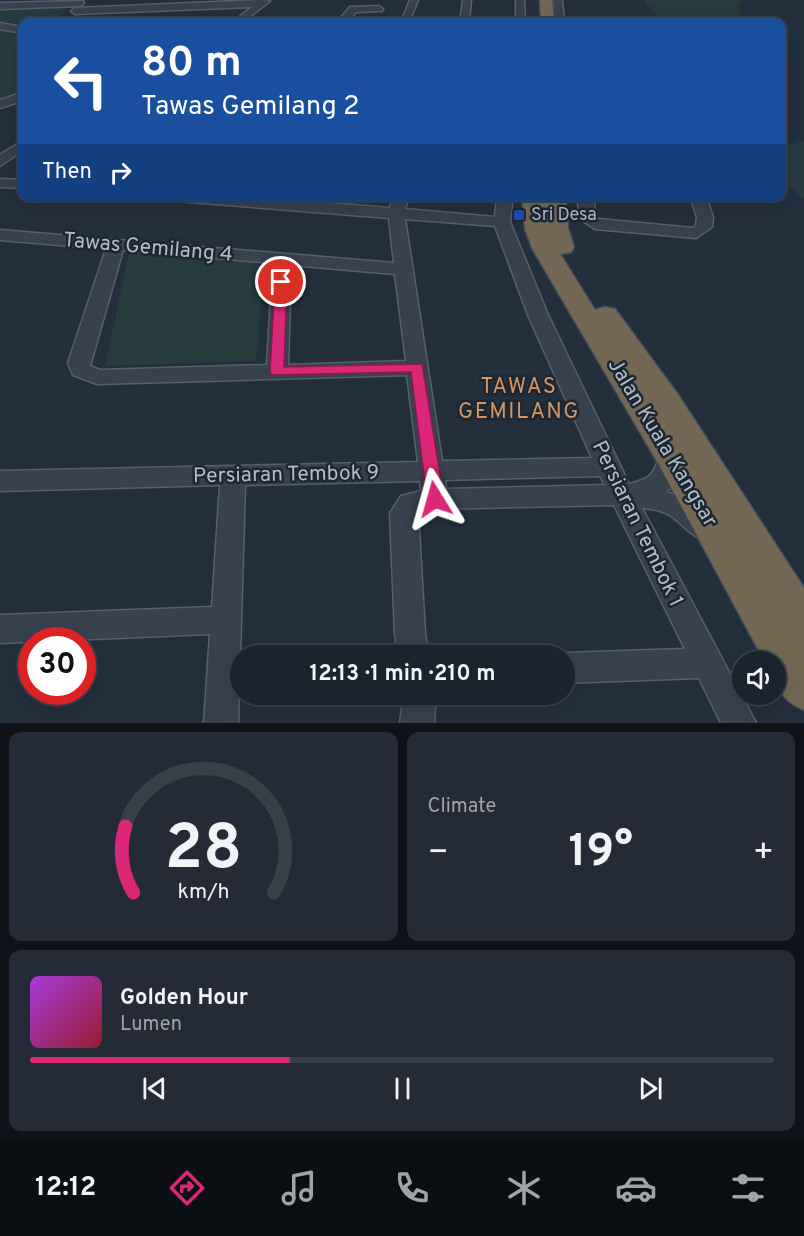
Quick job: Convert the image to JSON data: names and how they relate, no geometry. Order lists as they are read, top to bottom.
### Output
{
  "streets": {
    "highway": ["Jalan Kuala Kangsar"],
    "street": ["Tawas Gemilang 4", "Persiaran Tembok 9", "Persiaran Tembok 1"]
  },
  "crossings": [
    ["Persiaran Tembok 9", "Persiaran Tembok 1"]
  ],
  "districts": ["TAWAS GEMILANG"],
  "places": {
    "transit": ["Sri Desa"]
  },
  "page": {
    "turn": ["80 m", "Tawas Gemilang 2"],
    "then": "Then",
    "limit": "30",
    "trip": "12:13 · 1 min · 210 m",
    "tile": "Climate",
    "heat": ["−", "19°", "+"],
    "song": ["Golden Hour", "Lumen"],
    "tabs": "12:12",
    "gauge": ["28", "km/h"]
  }
}
